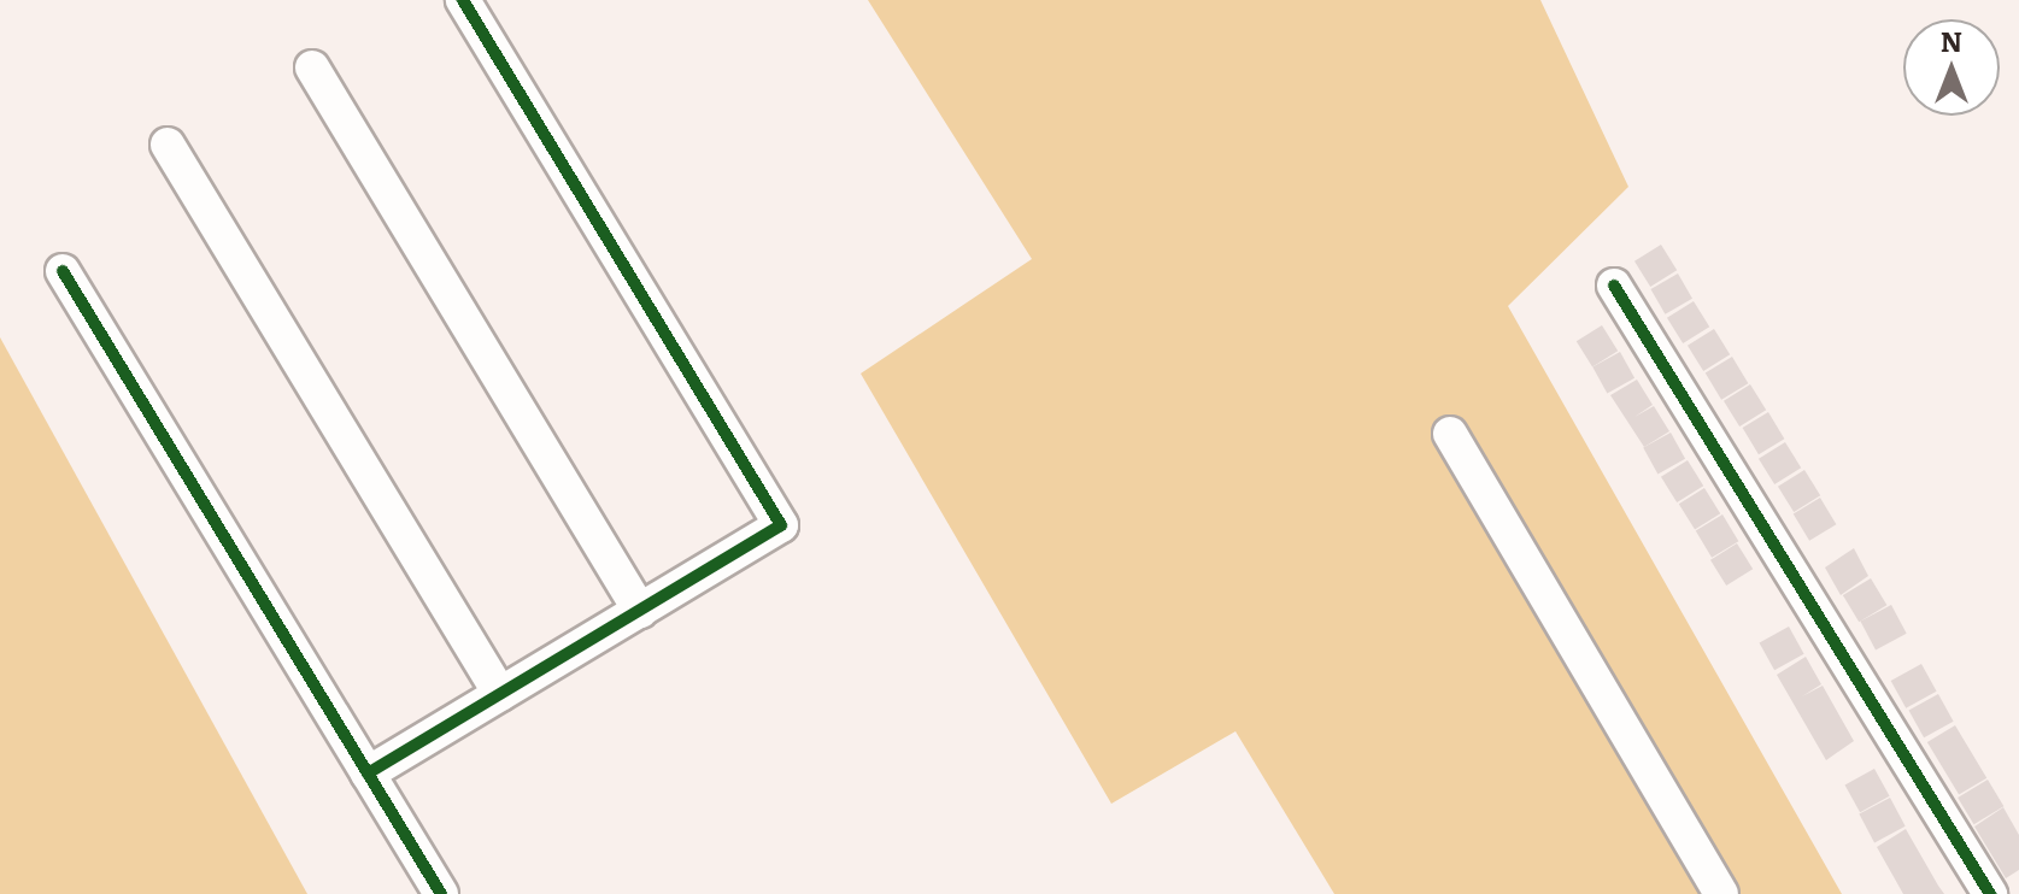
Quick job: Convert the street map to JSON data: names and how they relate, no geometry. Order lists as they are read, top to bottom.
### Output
{
  "north": "top"
}
